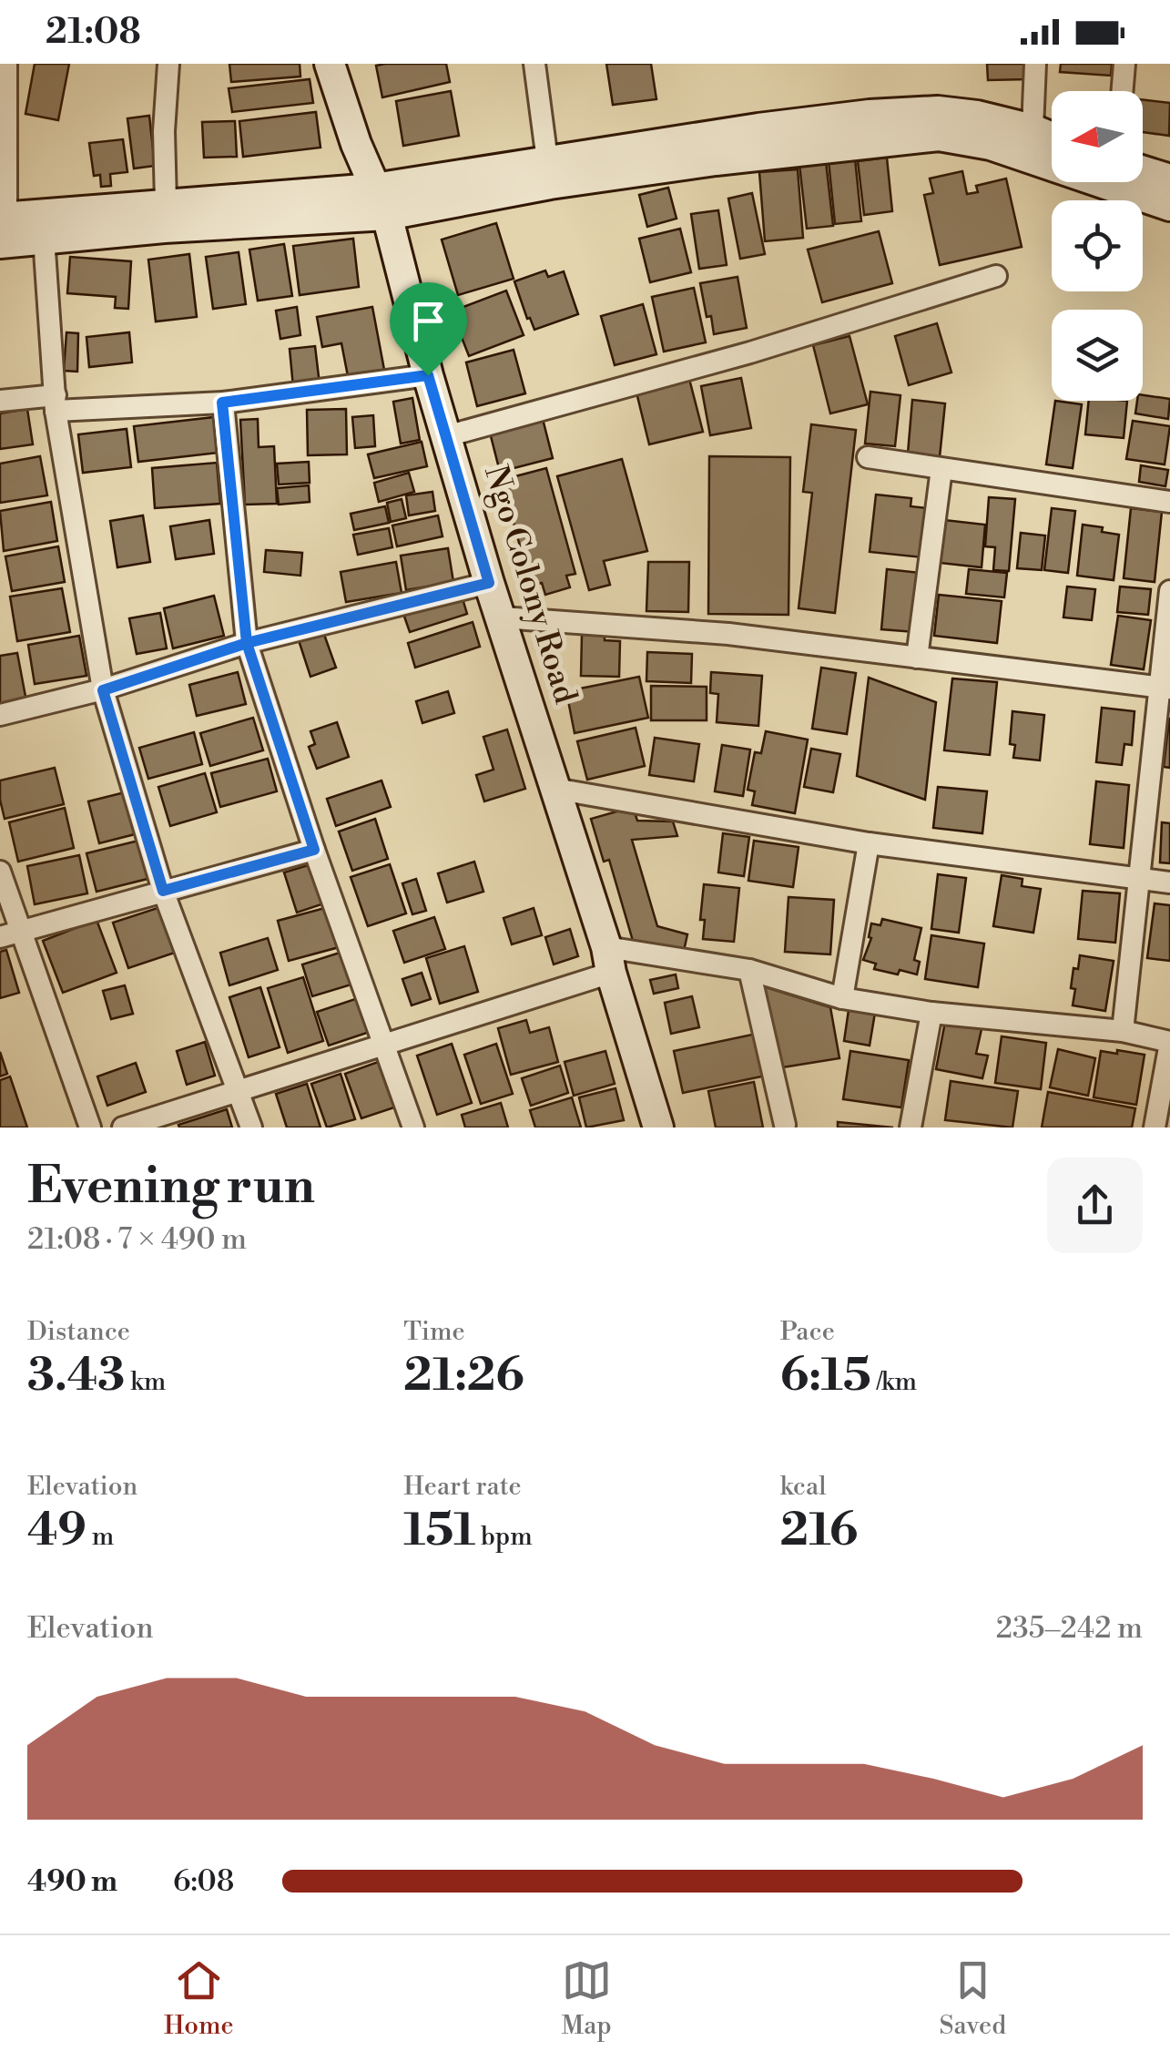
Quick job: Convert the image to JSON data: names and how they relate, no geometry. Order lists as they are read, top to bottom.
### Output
{
  "streets": {
    "street": ["Ngo Colony Road"]
  },
  "north": "left",
  "page": {
    "status": "21:08",
    "heading": ["Evening run", "21:08 · 7 × 490 m"],
    "stats": [
      ["Distance", "3.43 km"],
      ["Time", "21:26"],
      ["Pace", "6:15 /km"],
      ["Elevation", "49 m"],
      ["Heart rate", "151 bpm"],
      ["kcal", "216"]
    ],
    "chart": ["Elevation", "235–242 m"],
    "list": [
      {
        "name": "490 m",
        "note": "6:08"
      }
    ],
    "tabs": ["Home", "Map", "Saved"]
  }
}
